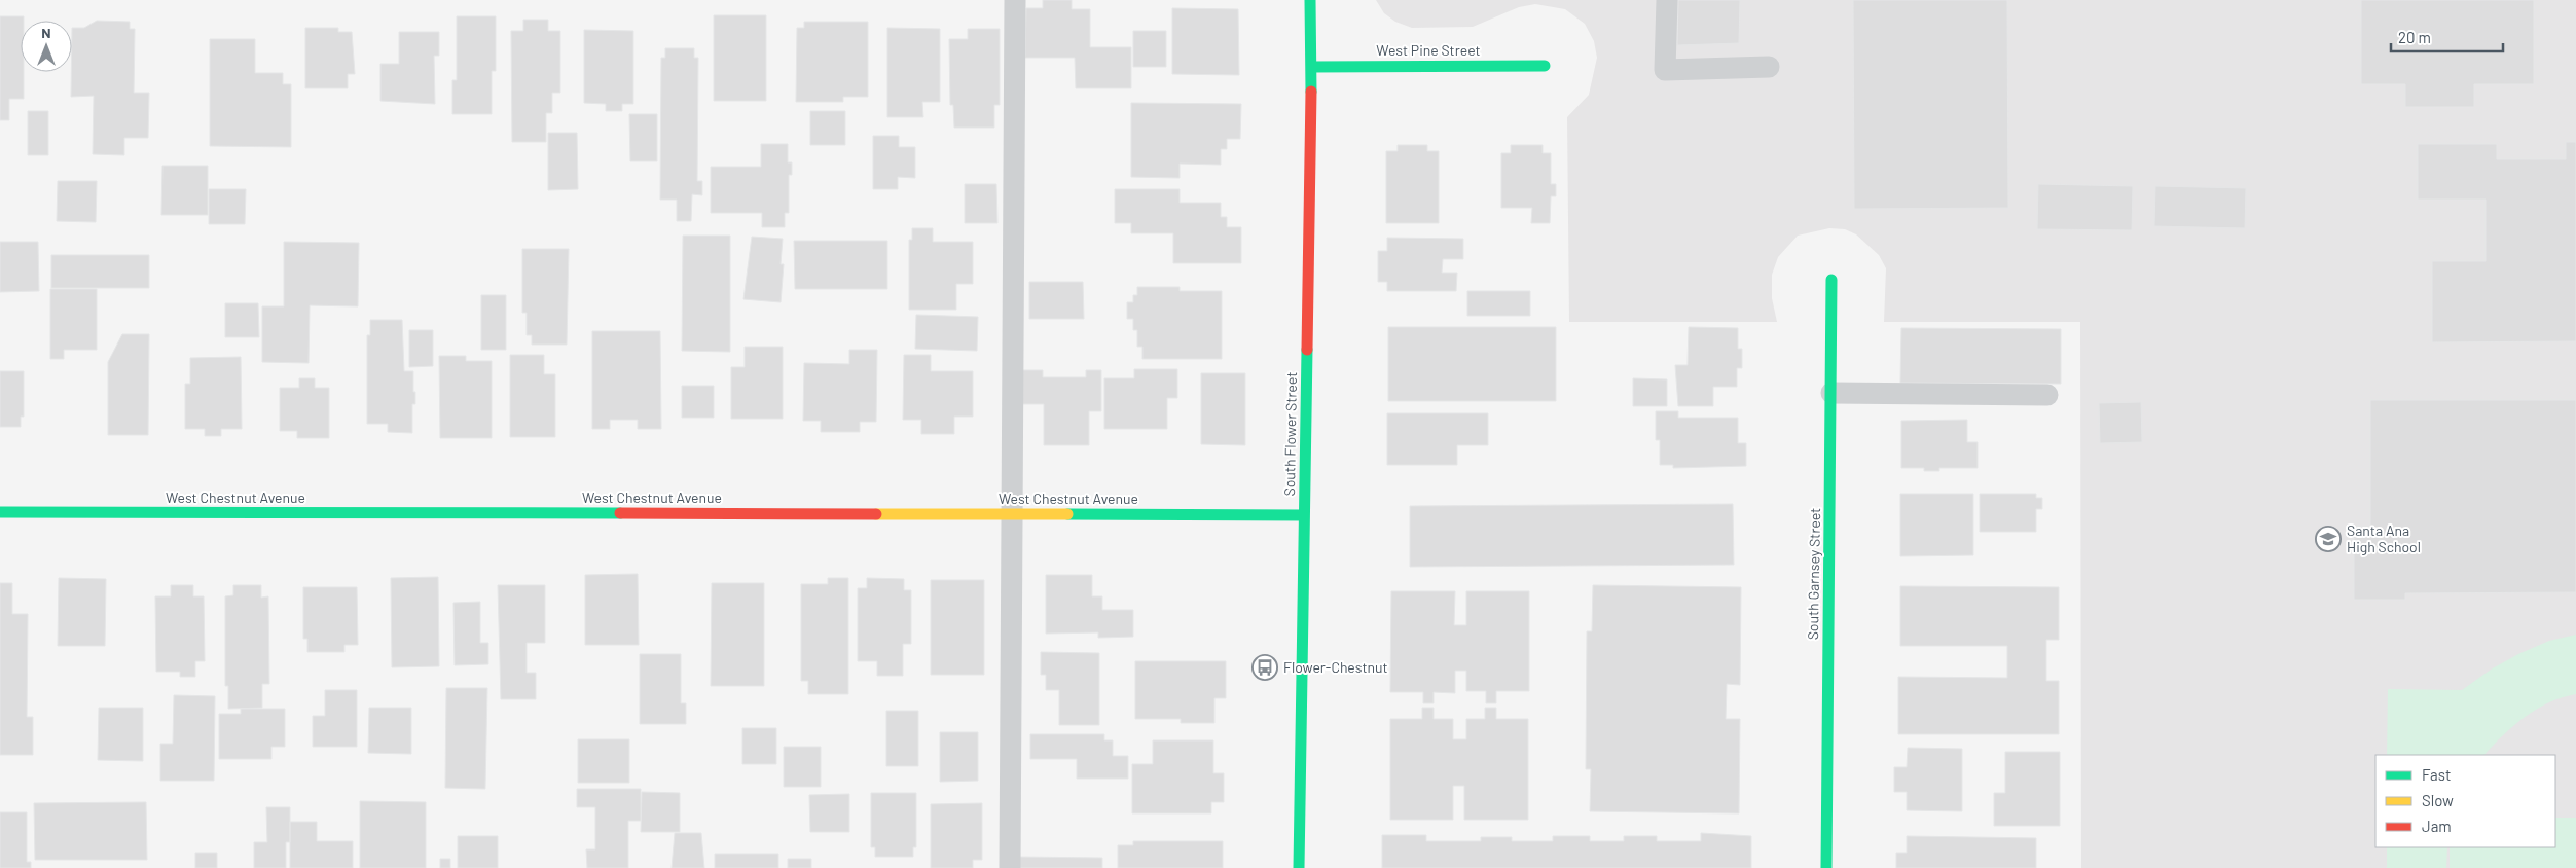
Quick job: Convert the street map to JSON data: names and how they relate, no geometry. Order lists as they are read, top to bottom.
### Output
{
  "streets": {
    "street": [
      "West Pine Street",
      "South Flower Street",
      "West Chestnut Avenue",
      "South Garnsey Street"
    ]
  },
  "crossings": [
    ["West Pine Street", "South Flower Street"],
    ["South Flower Street", "West Chestnut Avenue"]
  ],
  "places": {
    "school or university": ["Santa Ana High School"],
    "bus stop": ["Flower-Chestnut"]
  },
  "legend": ["Fast", "Slow", "Jam"],
  "scale_bar": "20 m",
  "north": "top"
}
